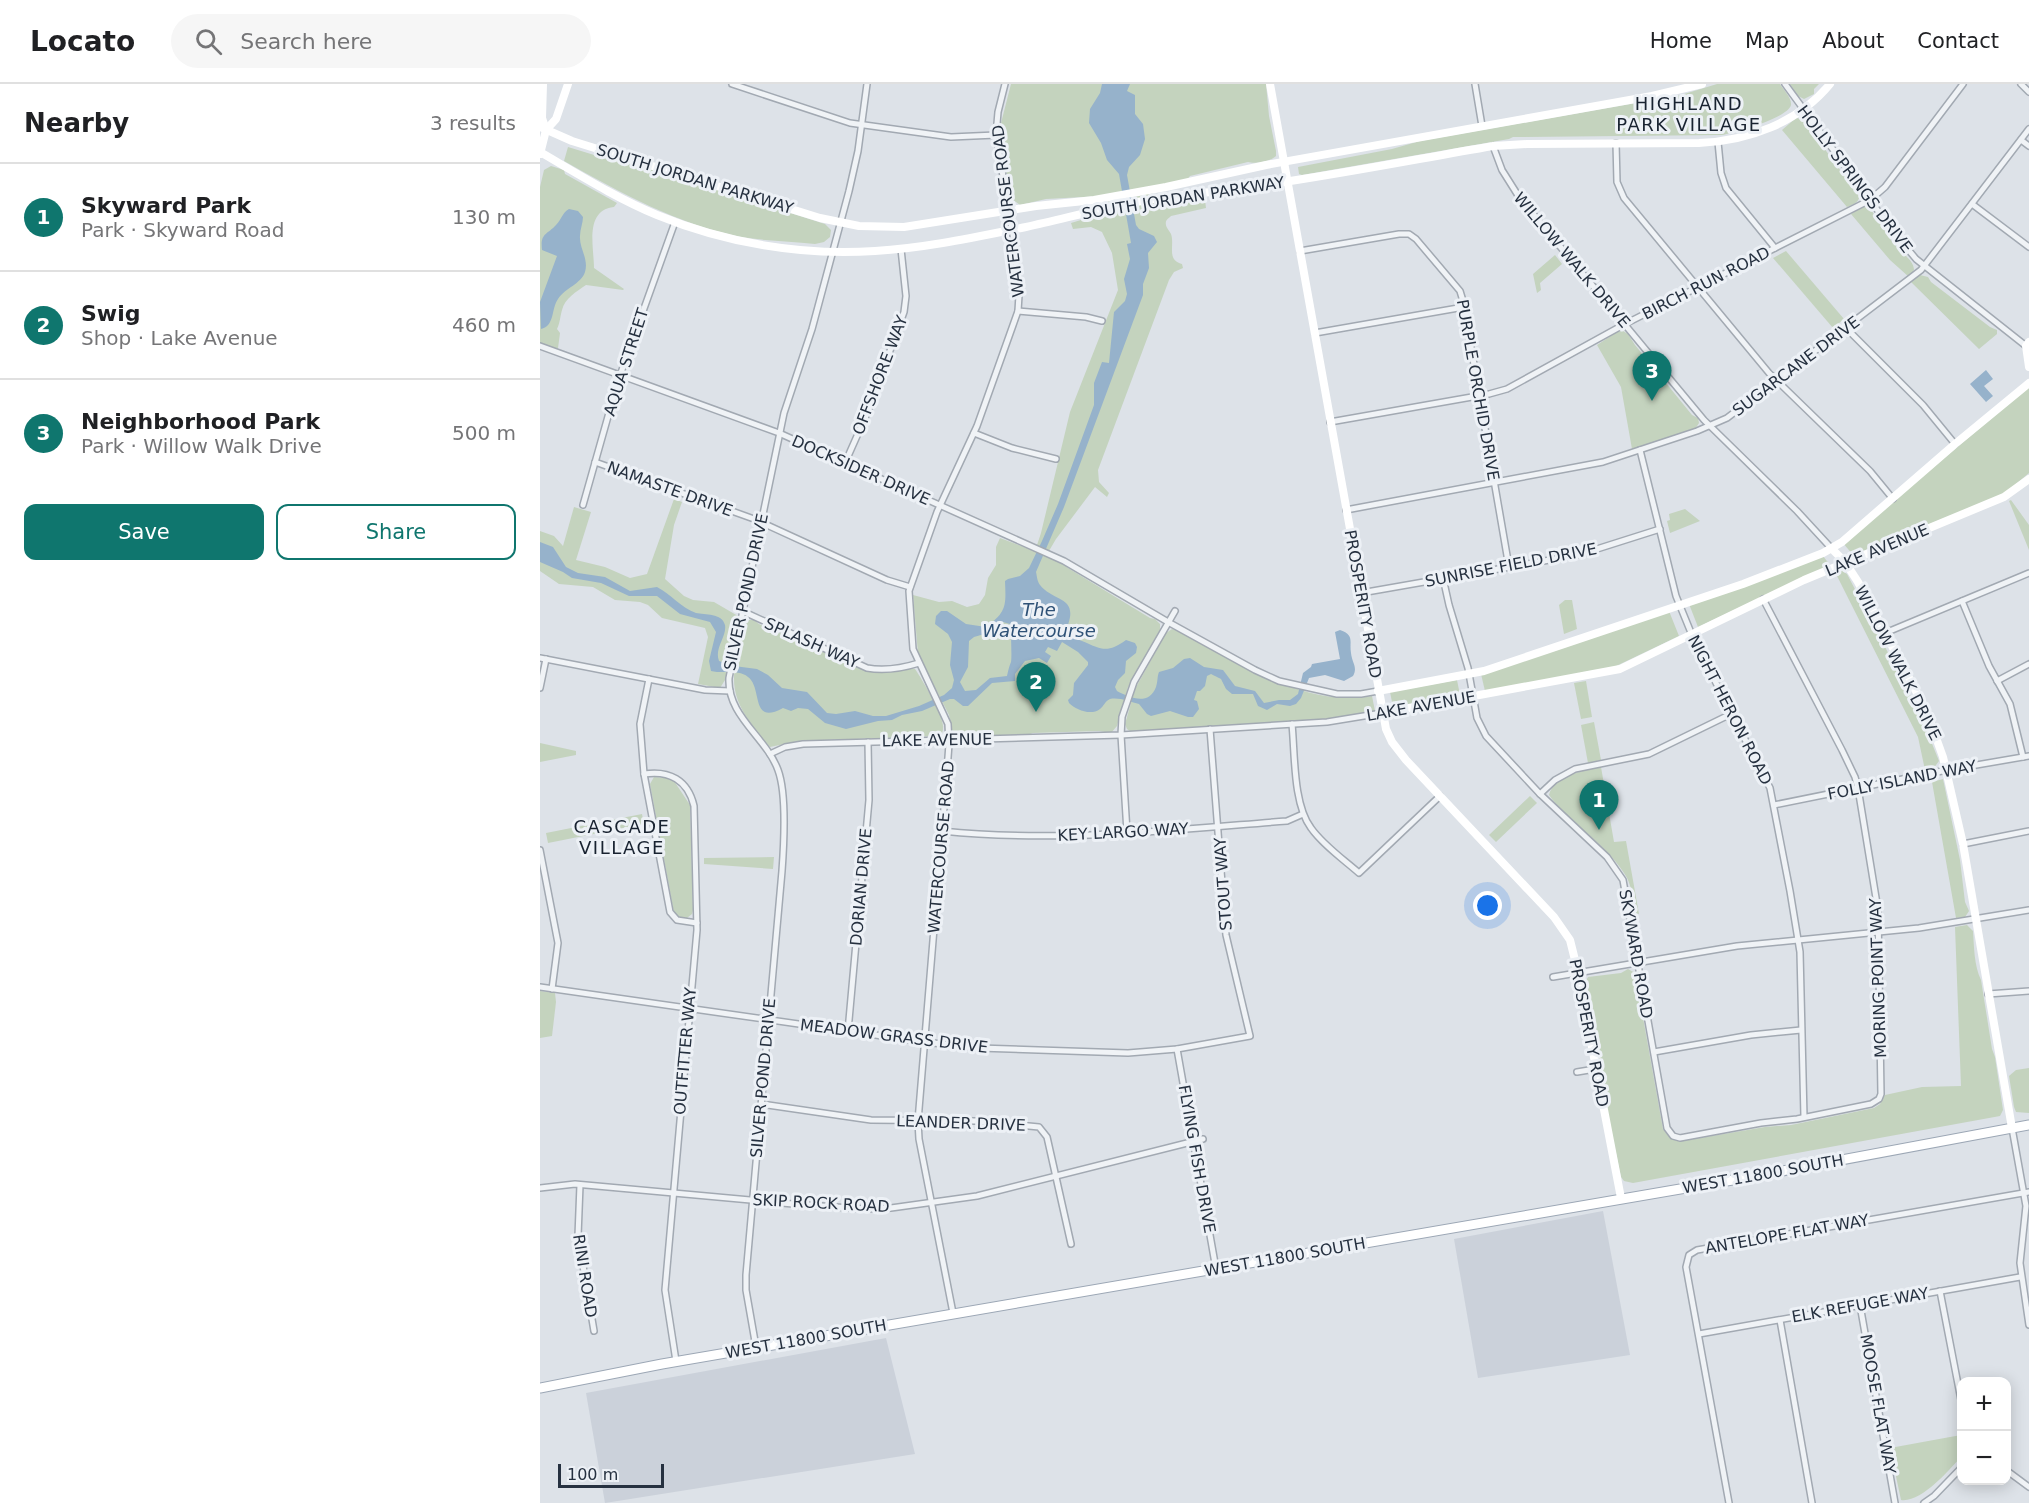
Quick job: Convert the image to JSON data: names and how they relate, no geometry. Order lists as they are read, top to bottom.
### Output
{
  "streets": {
    "main road": ["WEST 11800 SOUTH"],
    "street": [
      "SOUTH JORDAN PARKWAY",
      "HOLLY SPRINGS DRIVE",
      "WATERCOURSE ROAD",
      "WILLOW WALK DRIVE",
      "BIRCH RUN ROAD",
      "AQUA STREET",
      "SUGARCANE DRIVE",
      "OFFSHORE WAY",
      "PURPLE ORCHID DRIVE",
      "DOCKSIDER DRIVE",
      "NAMASTE DRIVE",
      "LAKE AVENUE",
      "SUNRISE FIELD DRIVE",
      "SILVER POND DRIVE",
      "PROSPERITY ROAD",
      "SPLASH WAY",
      "NIGHT HERON ROAD",
      "FOLLY ISLAND WAY",
      "KEY LARGO WAY",
      "STOUT WAY",
      "DORIAN DRIVE",
      "SKYWARD ROAD",
      "MORING POINT WAY",
      "MEADOW GRASS DRIVE",
      "OUTFITTER WAY",
      "LEANDER DRIVE",
      "FLYING FISH DRIVE",
      "SKIP ROCK ROAD",
      "ANTELOPE FLAT WAY",
      "RINI ROAD",
      "ELK REFUGE WAY",
      "MOOSE FLAT WAY"
    ]
  },
  "crossings": [
    ["SOUTH JORDAN PARKWAY", "HOLLY SPRINGS DRIVE"],
    ["SOUTH JORDAN PARKWAY", "WATERCOURSE ROAD"],
    ["SOUTH JORDAN PARKWAY", "WILLOW WALK DRIVE"],
    ["SOUTH JORDAN PARKWAY", "AQUA STREET"],
    ["SOUTH JORDAN PARKWAY", "OFFSHORE WAY"],
    ["SOUTH JORDAN PARKWAY", "SILVER POND DRIVE"],
    ["SOUTH JORDAN PARKWAY", "PROSPERITY ROAD"],
    ["HOLLY SPRINGS DRIVE", "BIRCH RUN ROAD"],
    ["HOLLY SPRINGS DRIVE", "SUGARCANE DRIVE"],
    ["WATERCOURSE ROAD", "DOCKSIDER DRIVE"],
    ["WATERCOURSE ROAD", "NAMASTE DRIVE"],
    ["WATERCOURSE ROAD", "LAKE AVENUE"],
    ["WATERCOURSE ROAD", "SPLASH WAY"],
    ["WATERCOURSE ROAD", "KEY LARGO WAY"],
    ["WATERCOURSE ROAD", "MEADOW GRASS DRIVE"],
    ["WATERCOURSE ROAD", "LEANDER DRIVE"],
    ["WATERCOURSE ROAD", "WEST 11800 SOUTH"],
    ["WATERCOURSE ROAD", "SKIP ROCK ROAD"],
    ["WILLOW WALK DRIVE", "BIRCH RUN ROAD"],
    ["WILLOW WALK DRIVE", "SUGARCANE DRIVE"],
    ["WILLOW WALK DRIVE", "LAKE AVENUE"],
    ["WILLOW WALK DRIVE", "FOLLY ISLAND WAY"],
    ["WILLOW WALK DRIVE", "WEST 11800 SOUTH"],
    ["BIRCH RUN ROAD", "PURPLE ORCHID DRIVE"],
    ["BIRCH RUN ROAD", "PROSPERITY ROAD"],
    ["AQUA STREET", "DOCKSIDER DRIVE"],
    ["AQUA STREET", "NAMASTE DRIVE"],
    ["SUGARCANE DRIVE", "PURPLE ORCHID DRIVE"],
    ["SUGARCANE DRIVE", "PROSPERITY ROAD"],
    ["SUGARCANE DRIVE", "NIGHT HERON ROAD"],
    ["OFFSHORE WAY", "DOCKSIDER DRIVE"],
    ["PURPLE ORCHID DRIVE", "SUNRISE FIELD DRIVE"],
    ["PURPLE ORCHID DRIVE", "PROSPERITY ROAD"],
    ["DOCKSIDER DRIVE", "LAKE AVENUE"],
    ["DOCKSIDER DRIVE", "SILVER POND DRIVE"],
    ["NAMASTE DRIVE", "SILVER POND DRIVE"],
    ["LAKE AVENUE", "SILVER POND DRIVE"],
    ["LAKE AVENUE", "PROSPERITY ROAD"],
    ["LAKE AVENUE", "NIGHT HERON ROAD"],
    ["LAKE AVENUE", "STOUT WAY"],
    ["LAKE AVENUE", "DORIAN DRIVE"],
    ["LAKE AVENUE", "SKYWARD ROAD"],
    ["LAKE AVENUE", "MORING POINT WAY"],
    ["SUNRISE FIELD DRIVE", "PROSPERITY ROAD"],
    ["SUNRISE FIELD DRIVE", "NIGHT HERON ROAD"],
    ["SUNRISE FIELD DRIVE", "SKYWARD ROAD"],
    ["SILVER POND DRIVE", "SPLASH WAY"],
    ["SILVER POND DRIVE", "MEADOW GRASS DRIVE"],
    ["SILVER POND DRIVE", "LEANDER DRIVE"],
    ["SILVER POND DRIVE", "WEST 11800 SOUTH"],
    ["SILVER POND DRIVE", "SKIP ROCK ROAD"],
    ["PROSPERITY ROAD", "WEST 11800 SOUTH"],
    ["NIGHT HERON ROAD", "FOLLY ISLAND WAY"],
    ["NIGHT HERON ROAD", "MORING POINT WAY"],
    ["FOLLY ISLAND WAY", "MORING POINT WAY"],
    ["KEY LARGO WAY", "STOUT WAY"],
    ["STOUT WAY", "MEADOW GRASS DRIVE"],
    ["DORIAN DRIVE", "MEADOW GRASS DRIVE"],
    ["SKYWARD ROAD", "MORING POINT WAY"],
    ["MEADOW GRASS DRIVE", "OUTFITTER WAY"],
    ["MEADOW GRASS DRIVE", "FLYING FISH DRIVE"],
    ["OUTFITTER WAY", "WEST 11800 SOUTH"],
    ["OUTFITTER WAY", "SKIP ROCK ROAD"],
    ["LEANDER DRIVE", "SKIP ROCK ROAD"],
    ["FLYING FISH DRIVE", "WEST 11800 SOUTH"],
    ["FLYING FISH DRIVE", "SKIP ROCK ROAD"],
    ["SKIP ROCK ROAD", "RINI ROAD"],
    ["ANTELOPE FLAT WAY", "ELK REFUGE WAY"],
    ["ELK REFUGE WAY", "MOOSE FLAT WAY"]
  ],
  "districts": ["HIGHLAND PARK VILLAGE", "CASCADE VILLAGE"],
  "water": ["The Watercourse"],
  "scale_bar": "100 m",
  "page": {
    "header": "Locato",
    "search": "Search here",
    "nav": [
      "Home",
      "Map",
      "About",
      "Contact"
    ],
    "heading": ["Nearby", "3 results"],
    "list": [
      {
        "mark": "1",
        "name": "Skyward Park",
        "note": "Park · Skyward Road",
        "value": "130 m"
      },
      {
        "mark": "2",
        "name": "Swig",
        "note": "Shop · Lake Avenue",
        "value": "460 m"
      },
      {
        "mark": "3",
        "name": "Neighborhood Park",
        "note": "Park · Willow Walk Drive",
        "value": "500 m"
      }
    ],
    "pins": ["3", "2", "1"],
    "buttons": ["Save", "Share"],
    "map_buttons": ["+", "−"],
    "scale": "100 m"
  }
}
